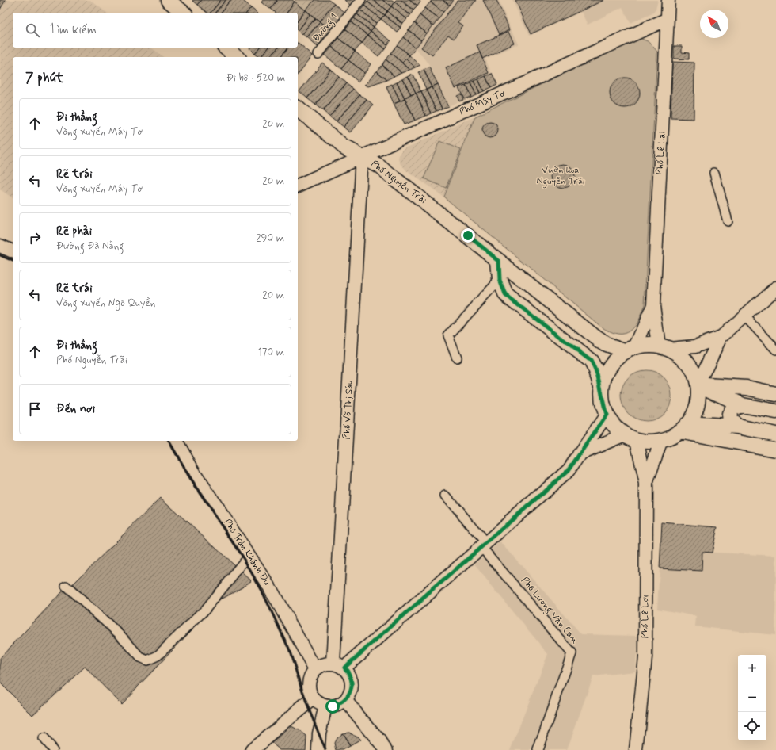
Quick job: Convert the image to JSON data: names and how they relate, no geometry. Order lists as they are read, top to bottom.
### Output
{
  "streets": {
    "main road": ["Phố Nguyễn Trãi"],
    "street": [
      "Đường 1",
      "Phố Máy Tơ",
      "Phố Lê Lai",
      "Phố Võ Thị Sáu",
      "Phố Trần Khánh Dư",
      "Phố Lương Văn Can",
      "Phố Lê Lợi"
    ]
  },
  "crossings": [
    ["Phố Máy Tơ", "Phố Lê Lai"],
    ["Phố Máy Tơ", "Phố Nguyễn Trãi"],
    ["Phố Máy Tơ", "Phố Võ Thị Sáu"],
    ["Phố Lê Lai", "Phố Nguyễn Trãi"],
    ["Phố Lê Lai", "Phố Lê Lợi"],
    ["Phố Nguyễn Trãi", "Phố Võ Thị Sáu"],
    ["Phố Nguyễn Trãi", "Phố Lê Lợi"],
    ["Phố Võ Thị Sáu", "Phố Trần Khánh Dư"]
  ],
  "parks": ["Vườn hoa Nguyễn Trãi"],
  "north": "top left",
  "page": {
    "search": "Tìm kiếm",
    "heading": ["7 phút", "Đi bộ · 520 m"],
    "list": [
      ["Đi thẳng", "Vòng xuyến Máy Tơ", "20 m"],
      ["Rẽ trái", "Vòng xuyến Máy Tơ", "20 m"],
      ["Rẽ phải", "Đường Đà Nẵng", "290 m"],
      ["Rẽ trái", "Vòng xuyến Ngô Quyền", "20 m"],
      ["Đi thẳng", "Phố Nguyễn Trãi", "170 m"],
      "Đến nơi"
    ],
    "map_buttons": ["+", "−"]
  }
}
